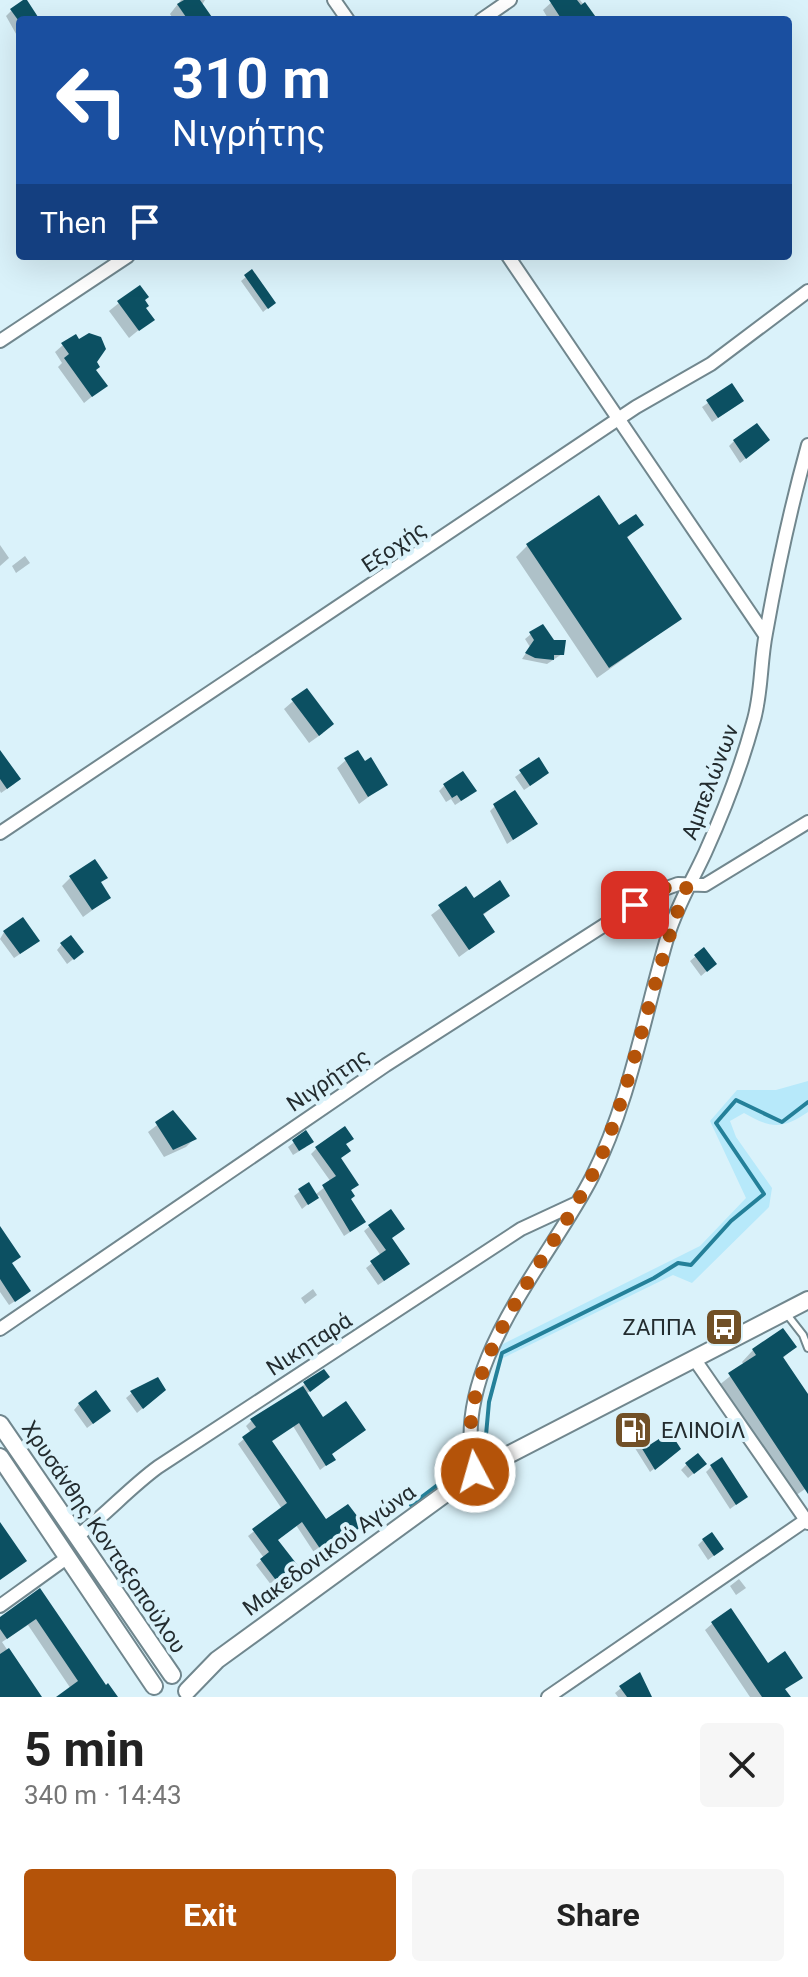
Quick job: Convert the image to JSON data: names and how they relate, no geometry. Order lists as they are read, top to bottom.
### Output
{
  "streets": {
    "main road": ["Χρυσάνθης Κονταξοπούλου", "Μακεδονικού Αγώνα"],
    "street": [
      "Εξοχής",
      "Αμπελώνων",
      "Νιγρήτης",
      "Νικηταρά"
    ]
  },
  "crossings": [
    ["Αμπελώνων", "Νιγρήτης"],
    ["Αμπελώνων", "Νικηταρά"],
    ["Αμπελώνων", "Μακεδονικού Αγώνα"],
    ["Νικηταρά", "Χρυσάνθης Κονταξοπούλου"]
  ],
  "places": {
    "bus stop": ["ΖΑΠΠΑ"],
    "fuel station": ["ΕΛΙΝΟΙΛ"]
  },
  "page": {
    "turn": ["310 m", "Νιγρήτης"],
    "then": "Then",
    "heading": ["5 min", "340 m · 14:43"],
    "buttons": ["Exit", "Share"]
  }
}
